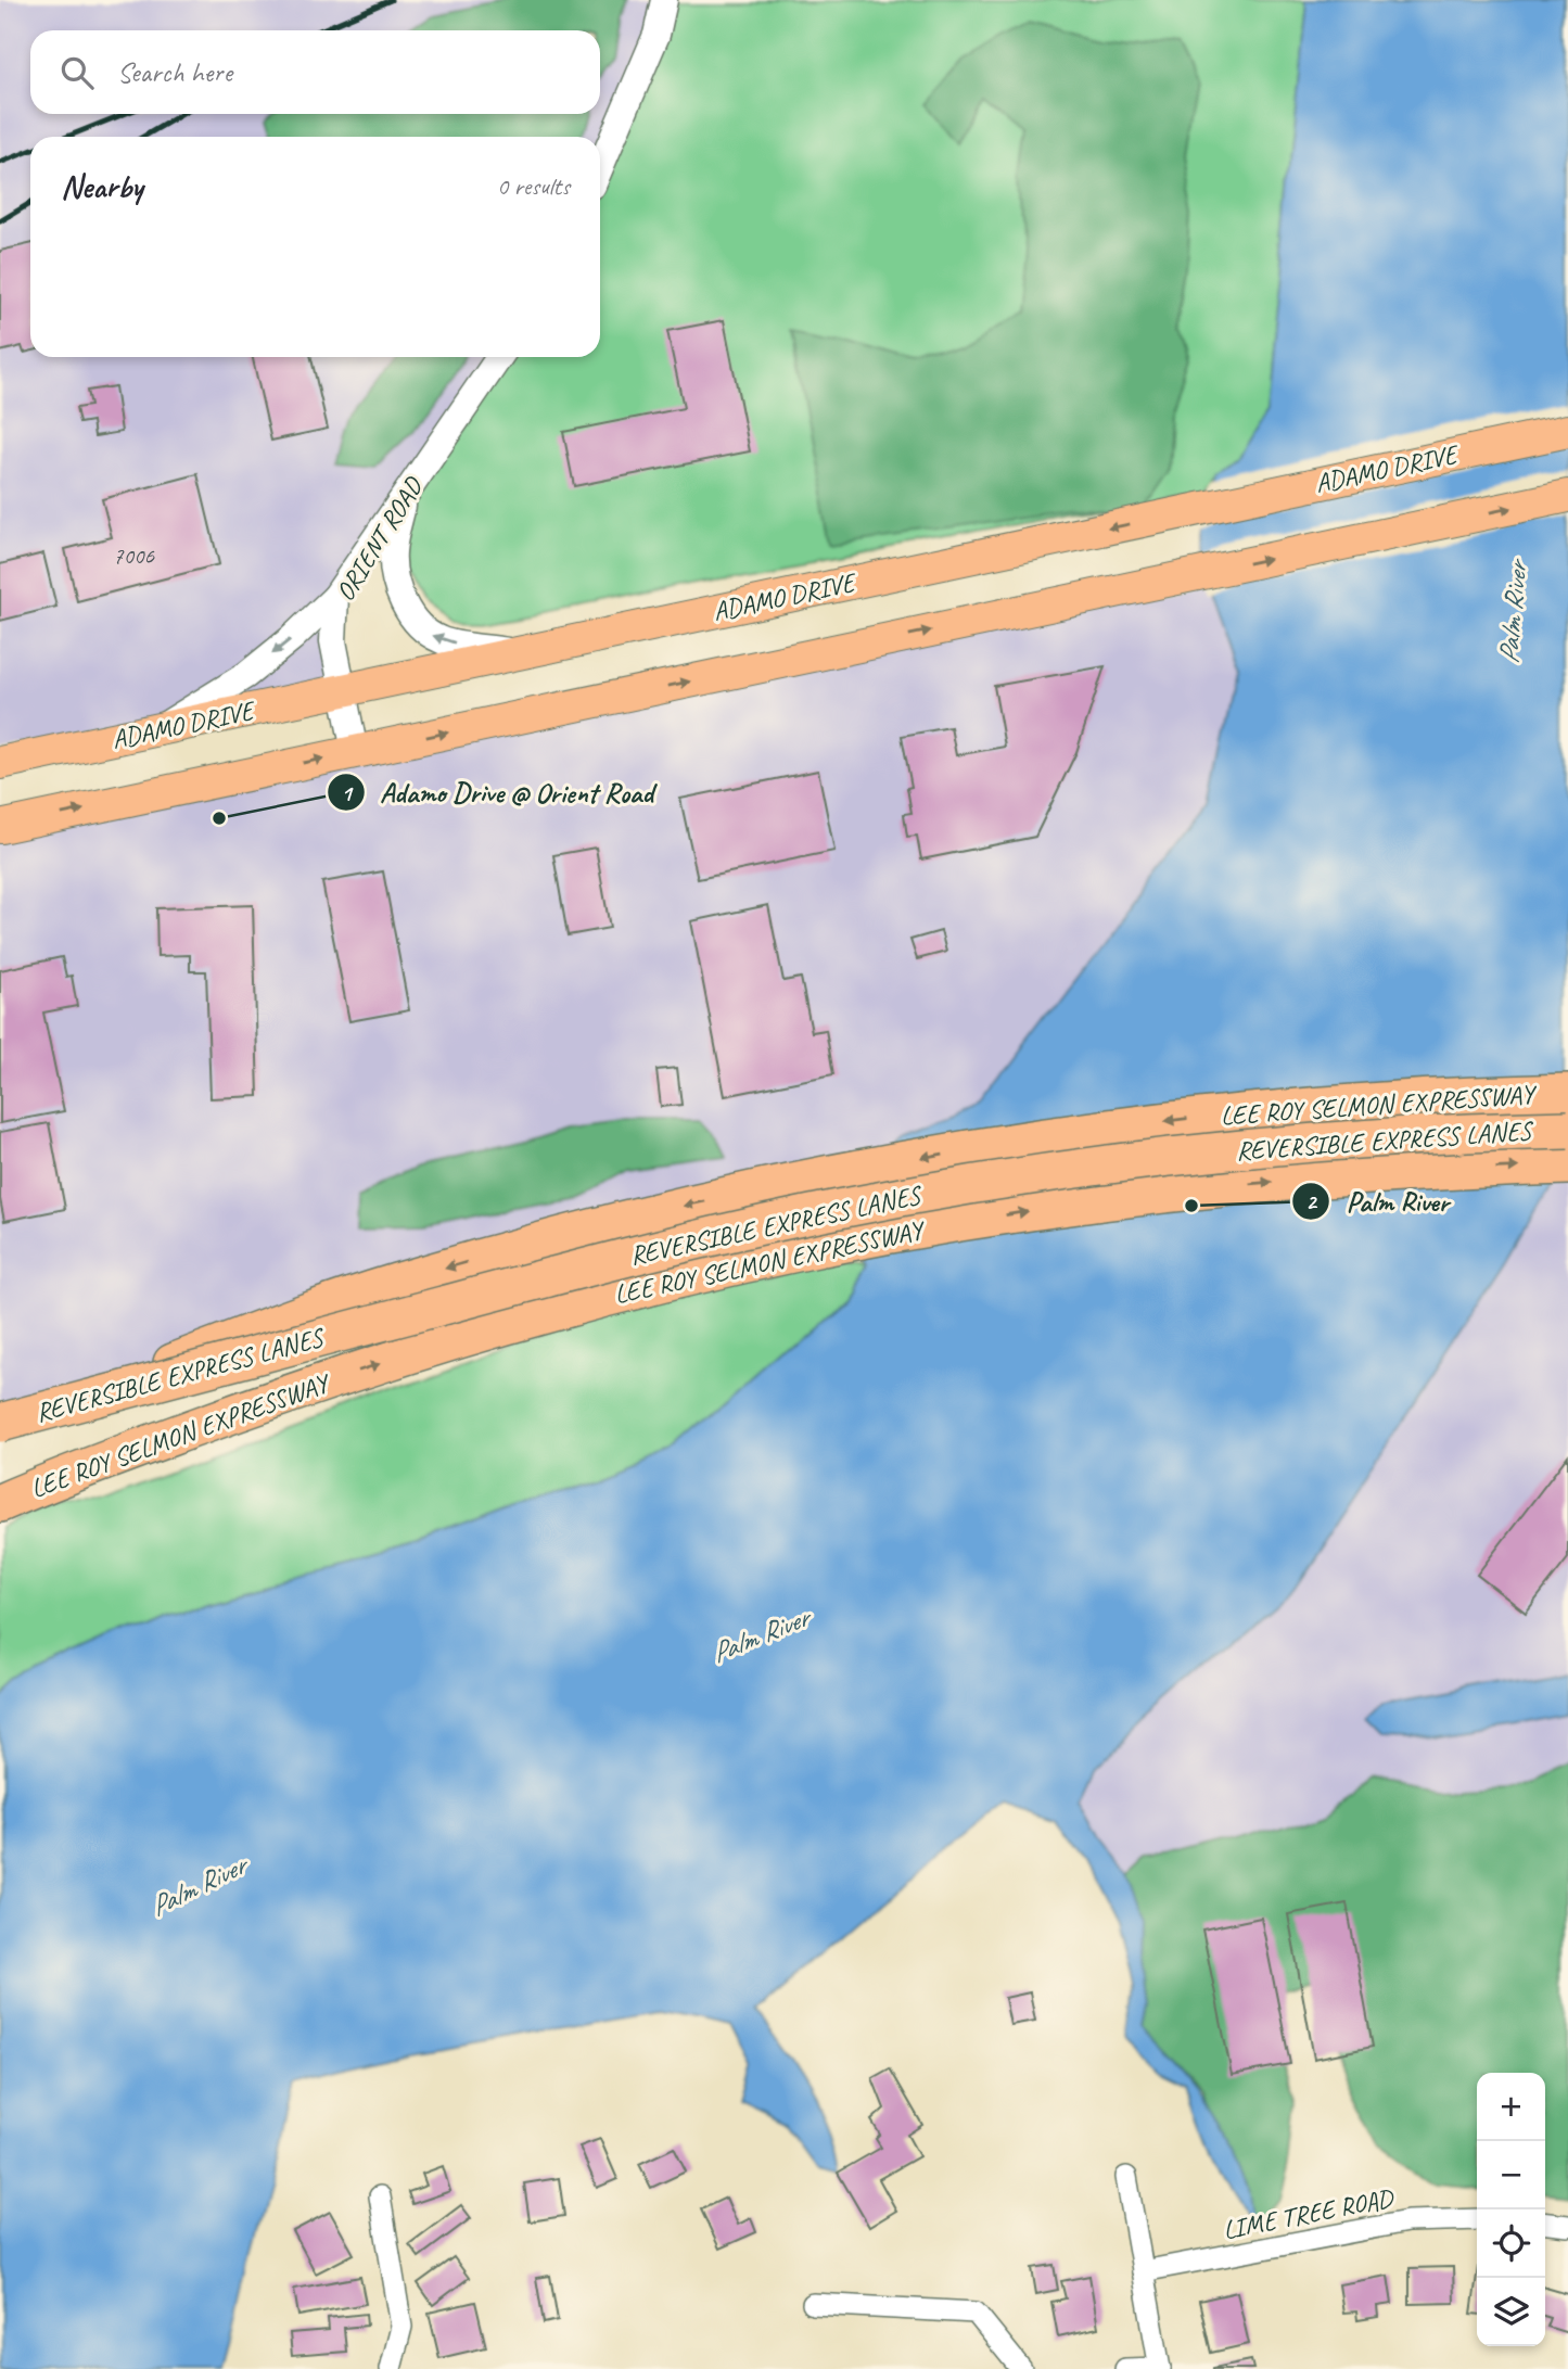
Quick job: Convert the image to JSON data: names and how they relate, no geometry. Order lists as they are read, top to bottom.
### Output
{
  "streets": {
    "highway": ["LEE ROY SELMON EXPRESSWAY", "REVERSIBLE EXPRESS LANES"],
    "main road": ["ADAMO DRIVE"],
    "street": ["ORIENT ROAD", "LIME TREE ROAD"]
  },
  "crossings": [
    ["ADAMO DRIVE", "ORIENT ROAD"]
  ],
  "water": ["Palm River"],
  "places": ["Adamo Drive @ Orient Road", "Palm River"],
  "house_numbers": ["7006"],
  "page": {
    "search": "Search here",
    "heading": ["Nearby", "0 results"],
    "map_buttons": ["+", "−"]
  }
}
